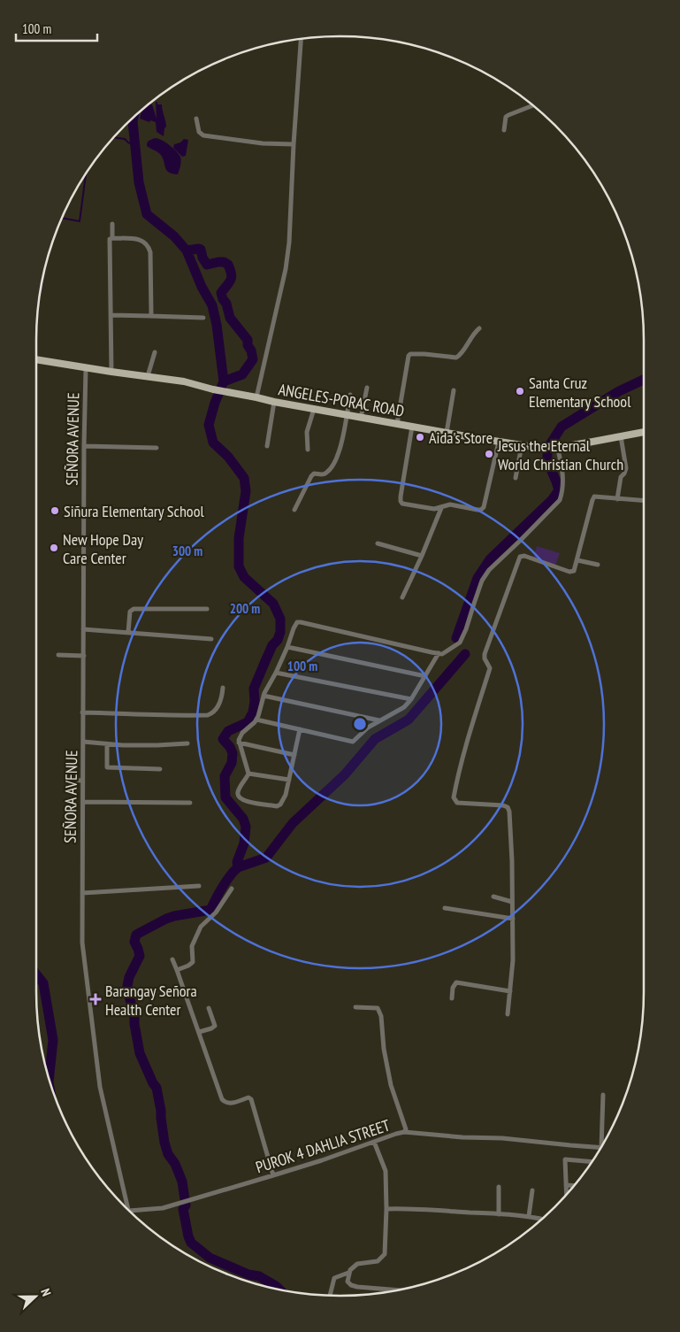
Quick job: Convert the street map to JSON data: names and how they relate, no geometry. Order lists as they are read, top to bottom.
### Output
{
  "streets": {
    "main road": ["ANGELES-PORAC ROAD"],
    "street": ["SEÑORA AVENUE", "PUROK 4 DAHLIA STREET"]
  },
  "crossings": [
    ["ANGELES-PORAC ROAD", "SEÑORA AVENUE"]
  ],
  "places": {
    "other": [
      "Santa Cruz Elementary School",
      "Aida's Store",
      "Jesus the Eternal World Christian Church",
      "Siñura Elementary School",
      "New Hope Day Care Center"
    ],
    "health": ["Barangay Señora Health Center"]
  },
  "scale_bar": "100 m",
  "north": "right",
  "rings": ["300 m", "200 m", "100 m"]
}
